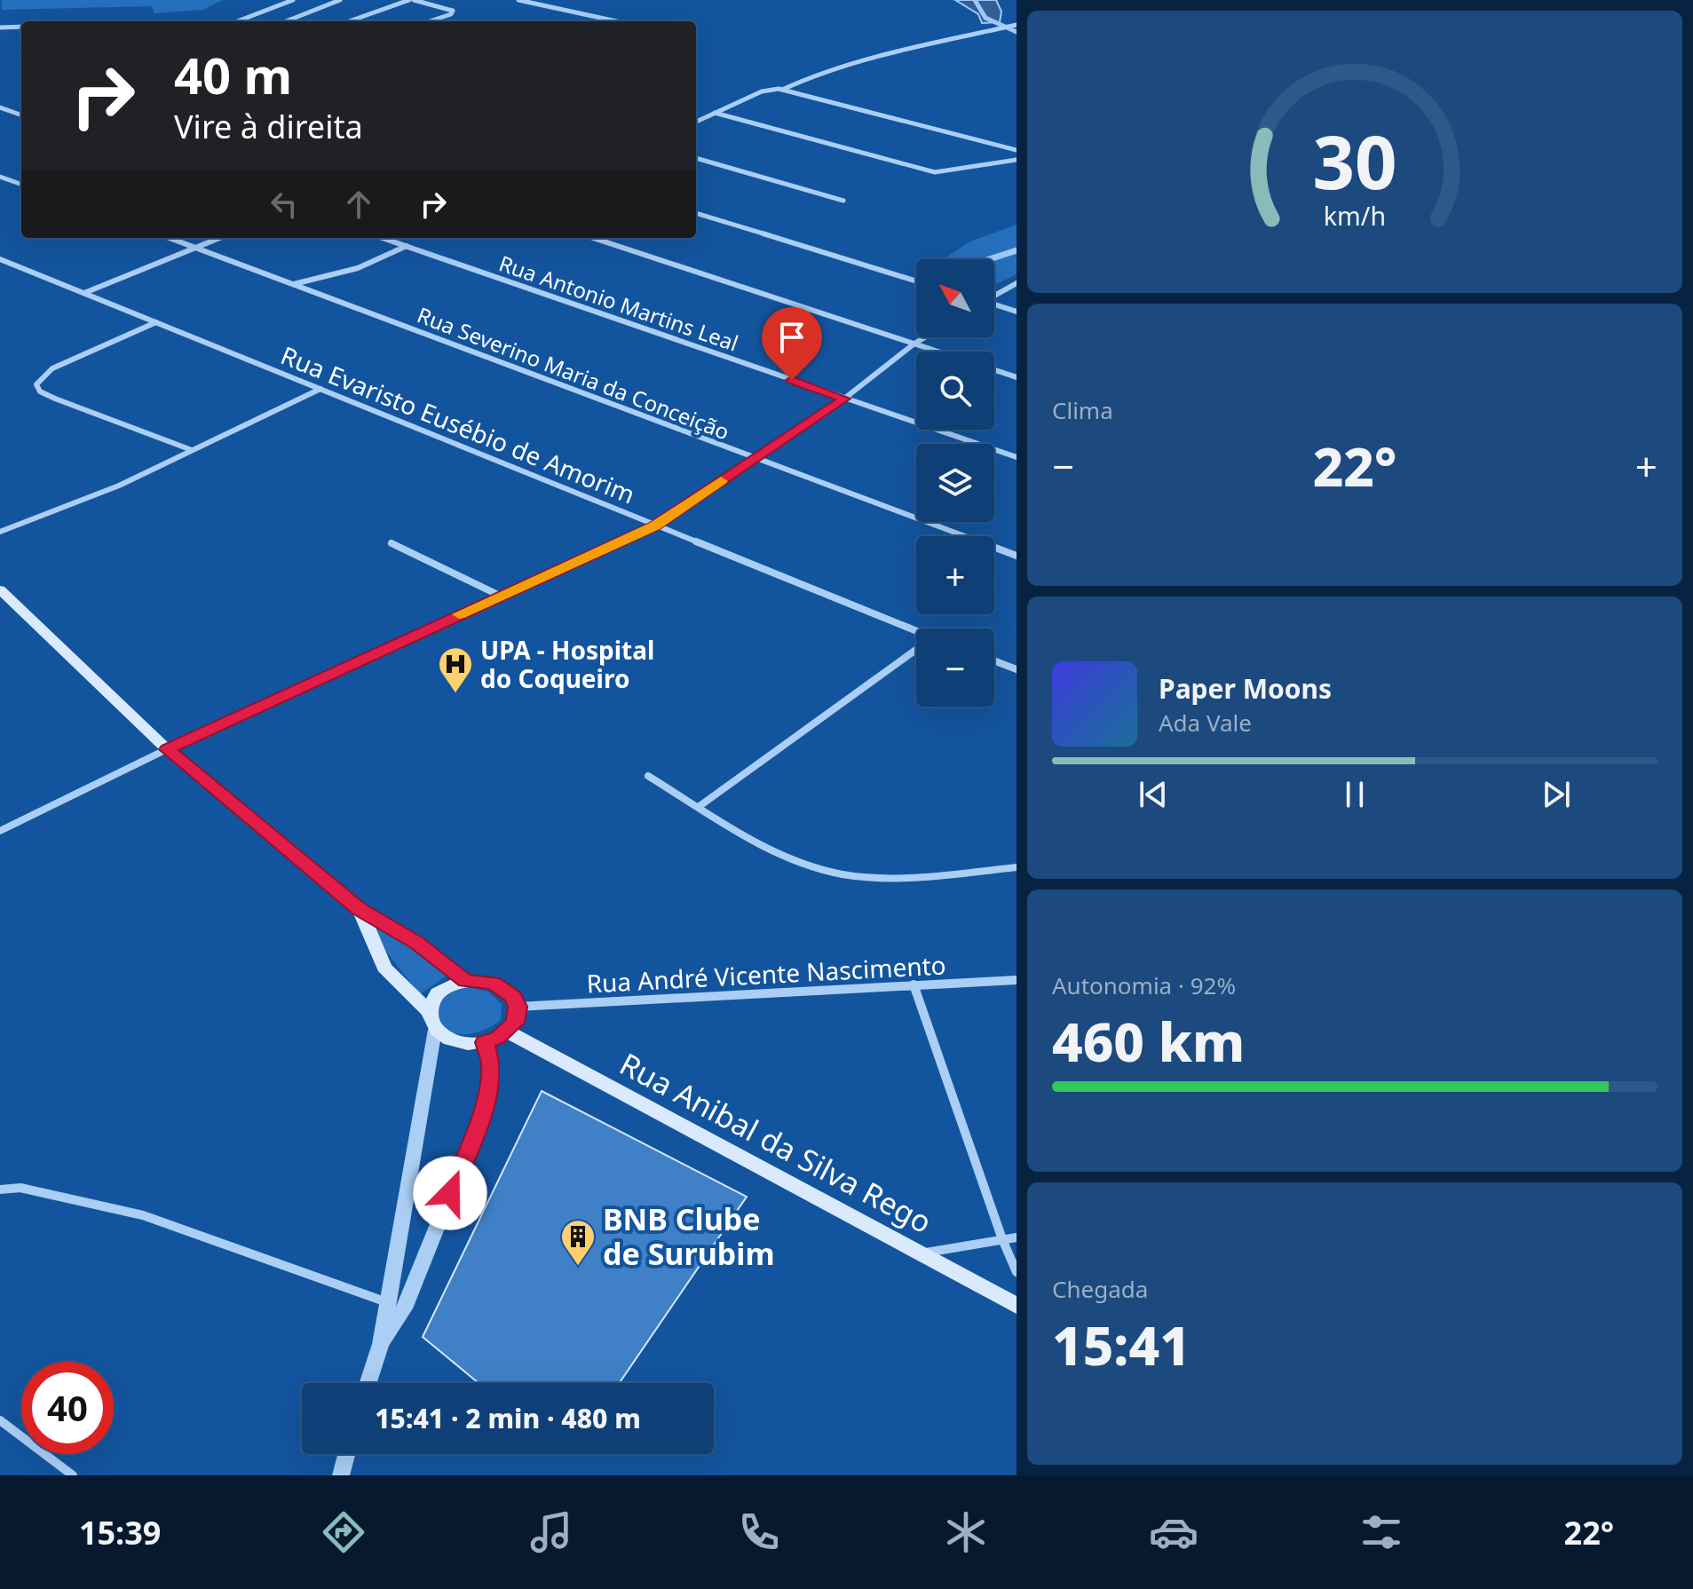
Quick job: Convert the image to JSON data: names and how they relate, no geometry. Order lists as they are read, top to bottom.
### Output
{
  "streets": {
    "main road": ["Rua Anibal da Silva Rego"],
    "street": [
      "Rua Antonio Martins Leal",
      "Rua Severino Maria da Conceição",
      "Rua Evaristo Eusébio de Amorim",
      "Rua André Vicente Nascimento"
    ]
  },
  "crossings": [
    ["Rua André Vicente Nascimento", "Rua Anibal da Silva Rego"]
  ],
  "places": {
    "hospital": ["UPA - Hospital do Coqueiro"],
    "building": ["BNB Clube de Surubim"]
  },
  "north": "top left",
  "page": {
    "turn": ["40 m", "Vire à direita"],
    "map_buttons": ["+", "−"],
    "tile": [
      "Clima",
      ["Autonomia · 92%", "460 km"],
      ["Chegada", "15:41"]
    ],
    "heat": ["−", "22°", "+"],
    "song": ["Paper Moons", "Ada Vale"],
    "limit": "40",
    "trip": "15:41 · 2 min · 480 m",
    "tabs": ["15:39", "22°"],
    "gauge": ["30", "km/h"]
  }
}
